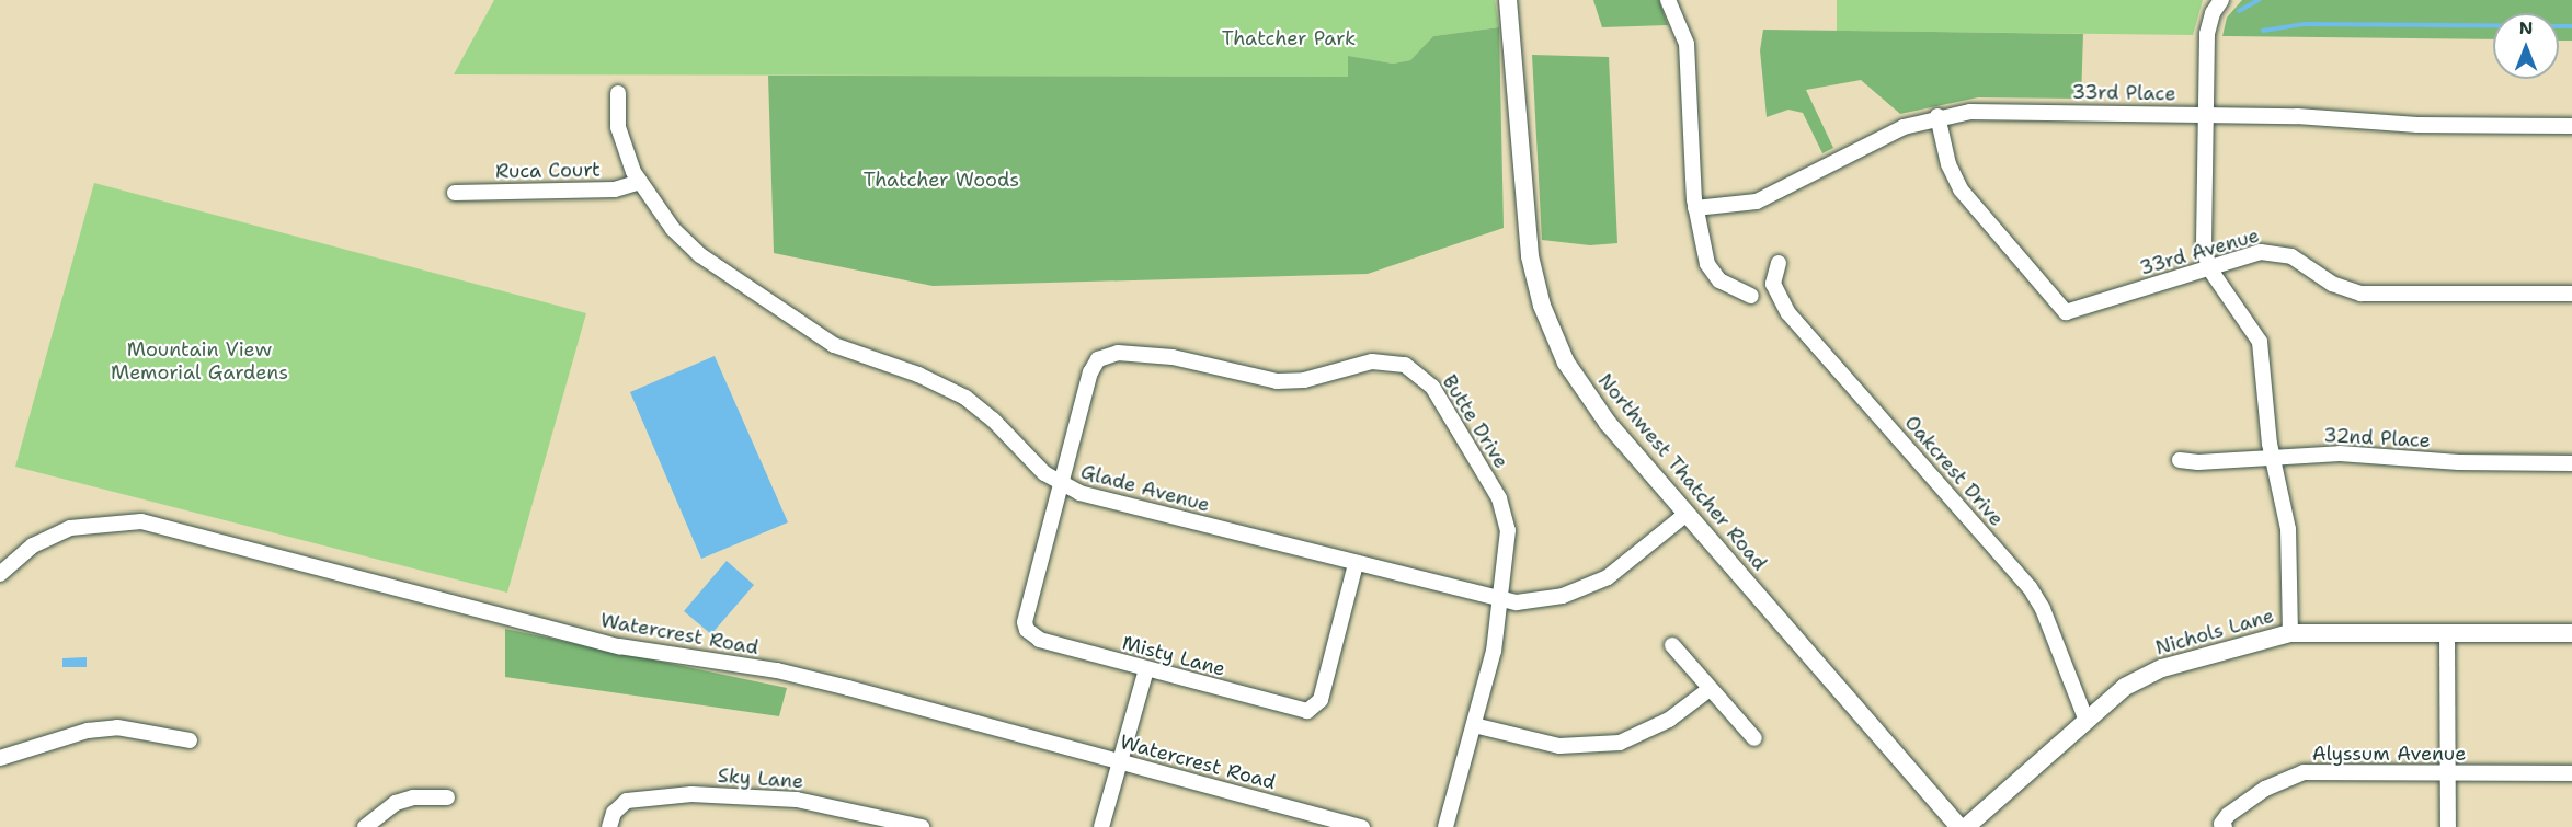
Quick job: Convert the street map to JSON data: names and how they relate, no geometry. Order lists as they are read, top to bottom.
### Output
{
  "streets": {
    "street": [
      "33rd Place",
      "Ruca Court",
      "33rd Avenue",
      "Butte Drive",
      "32nd Place",
      "Oakcrest Drive",
      "Northwest Thatcher Road",
      "Glade Avenue",
      "Nichols Lane",
      "Watercrest Road",
      "Misty Lane",
      "Alyssum Avenue",
      "Sky Lane"
    ]
  },
  "crossings": [
    ["33rd Place", "33rd Avenue"],
    ["Ruca Court", "Glade Avenue"],
    ["Butte Drive", "Glade Avenue"],
    ["Butte Drive", "Misty Lane"],
    ["Oakcrest Drive", "Nichols Lane"],
    ["Northwest Thatcher Road", "Glade Avenue"],
    ["Glade Avenue", "Misty Lane"]
  ],
  "parks": ["Thatcher Park", "Thatcher Woods", "Mountain View Memorial Gardens"],
  "north": "top"
}
